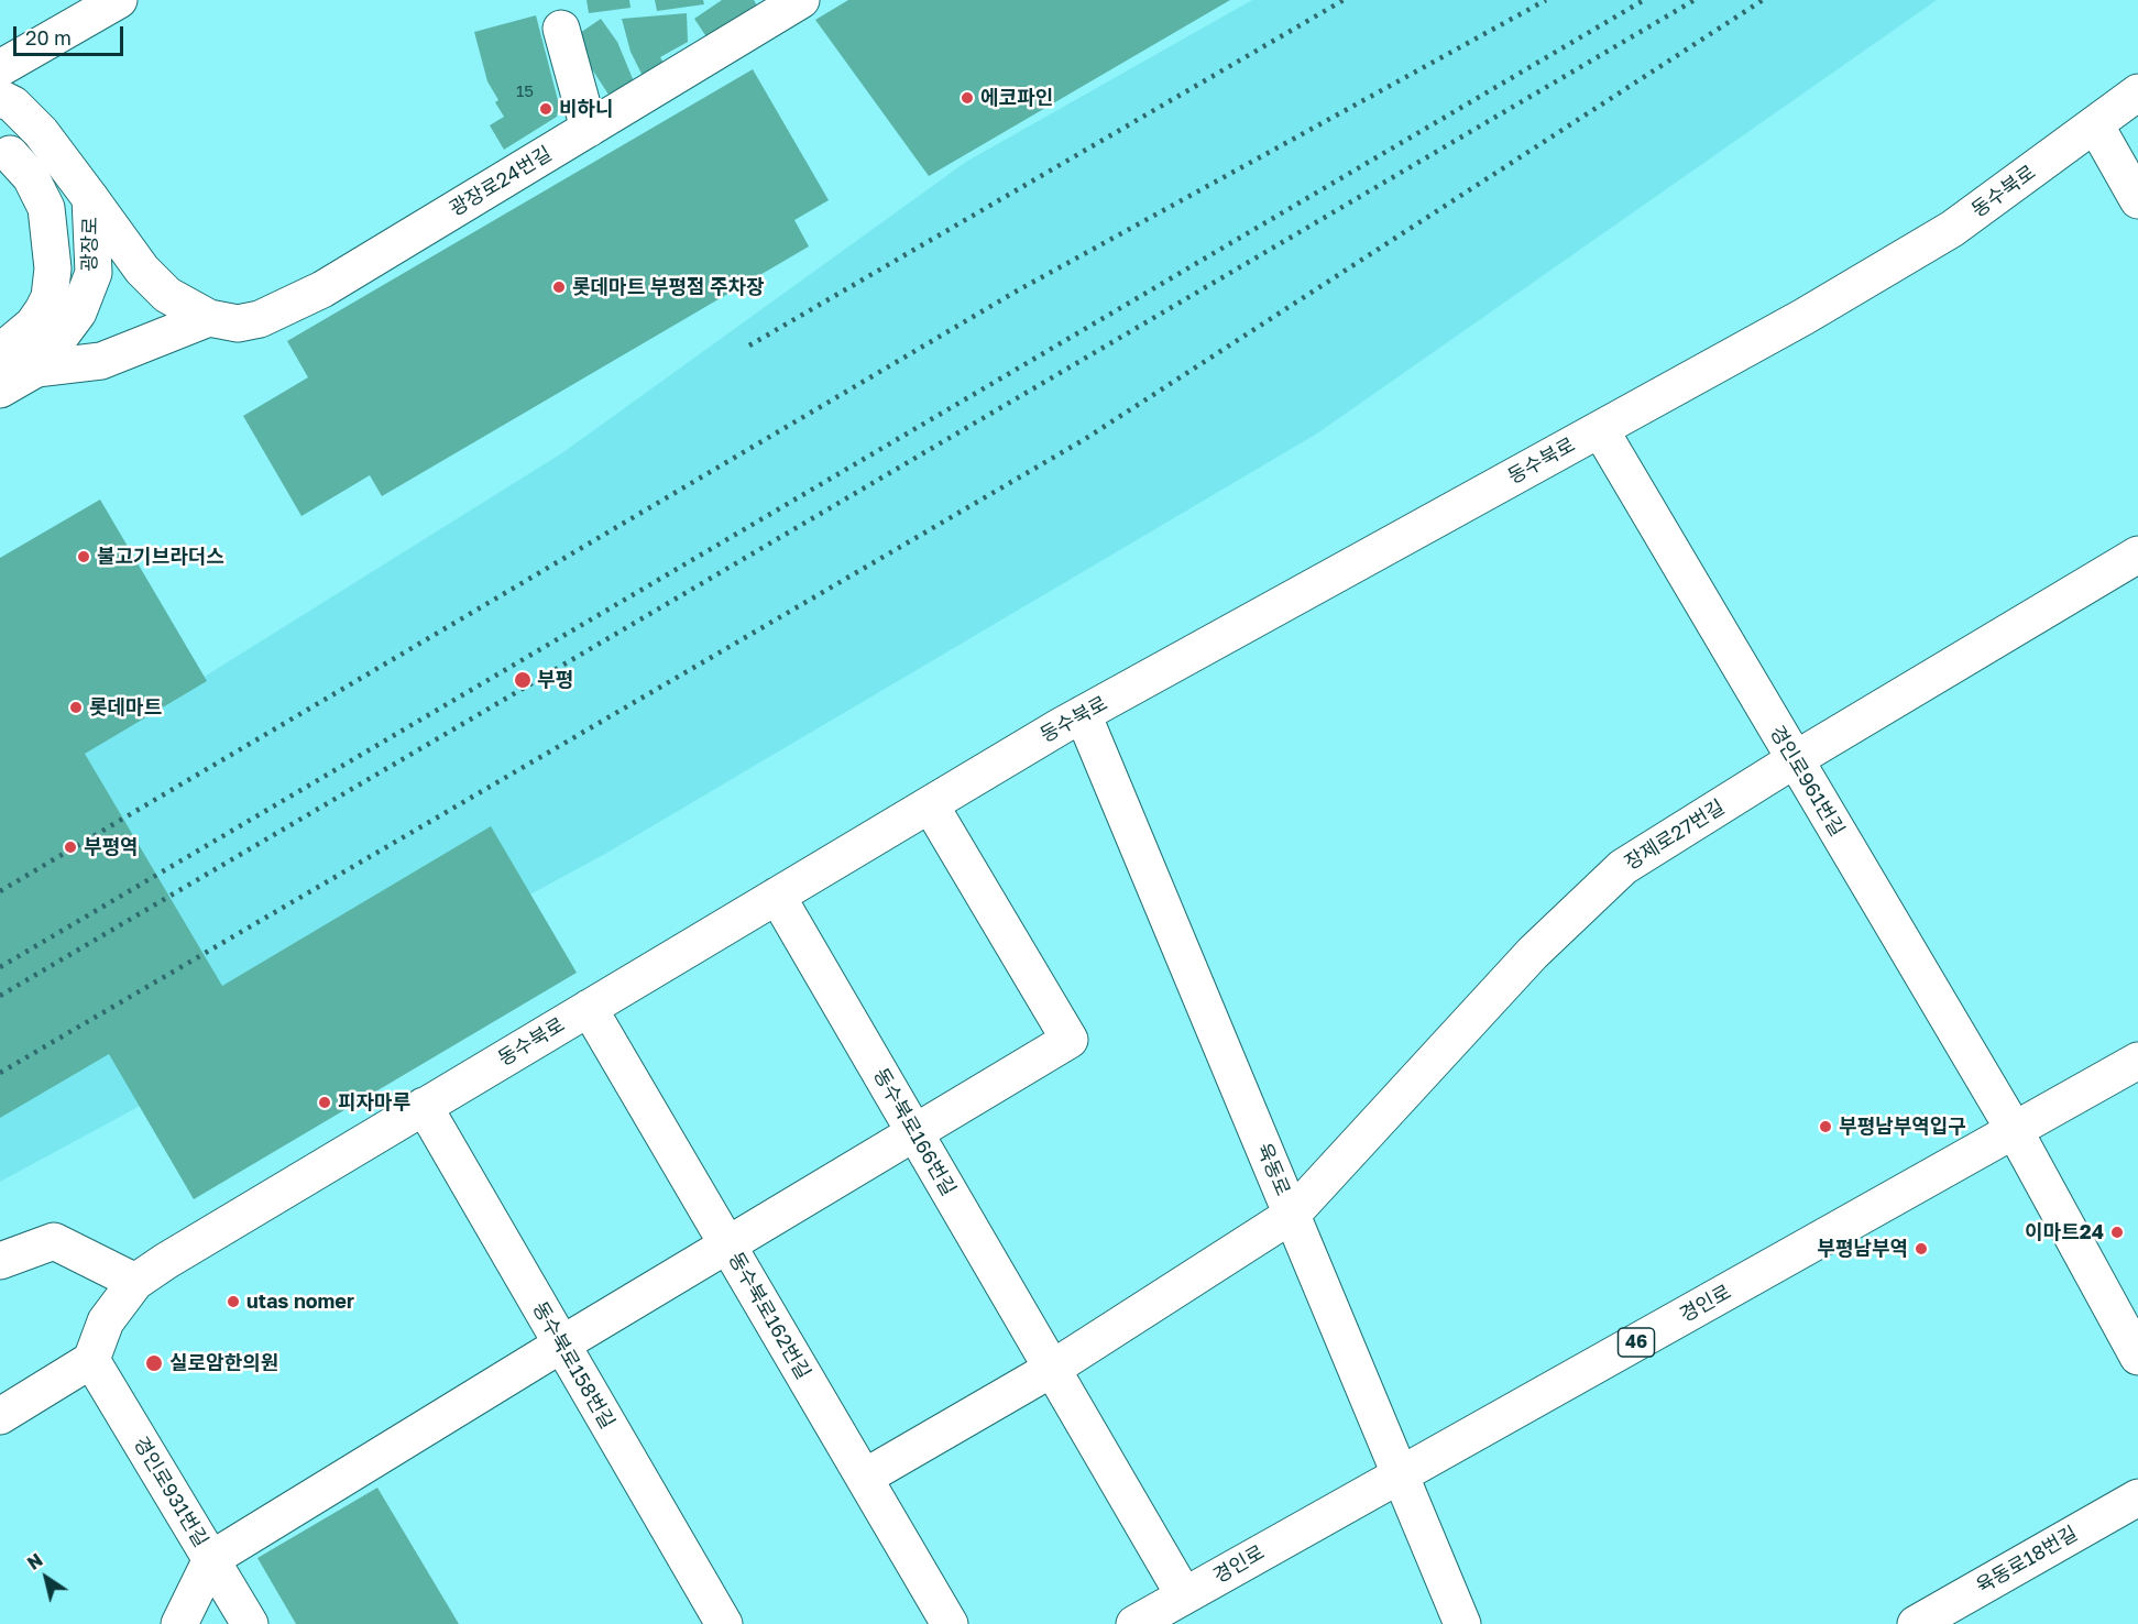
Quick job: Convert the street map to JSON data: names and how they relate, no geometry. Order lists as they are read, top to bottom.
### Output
{
  "streets": {
    "street": [
      "광장로24번길",
      "동수북로",
      "광장로",
      "경인로961번길",
      "장제로27번길",
      "동수북로166번길",
      "육동로",
      "경인로",
      "동수북로162번길",
      "46",
      "동수북로158번길",
      "경인로931번길",
      "육동로18번길"
    ]
  },
  "crossings": [
    ["동수북로", "경인로961번길"],
    ["동수북로", "동수북로166번길"],
    ["동수북로", "육동로"],
    ["동수북로", "동수북로162번길"],
    ["동수북로", "동수북로158번길"],
    ["동수북로", "경인로931번길"],
    ["경인로961번길", "장제로27번길"],
    ["경인로961번길", "경인로"],
    ["장제로27번길", "육동로"],
    ["동수북로166번길", "경인로"],
    ["육동로", "경인로"]
  ],
  "places": [
    "에코파인",
    "비하니",
    "롯데마트 부평점 주차장",
    "불고기브라더스",
    "부평",
    "롯데마트",
    "부평역",
    "피자마루",
    "부평남부역입구",
    "이마트24",
    "부평남부역",
    "utas nomer",
    "실로암한의원"
  ],
  "house_numbers": ["15"],
  "scale_bar": "20 m",
  "north": "top left"
}
